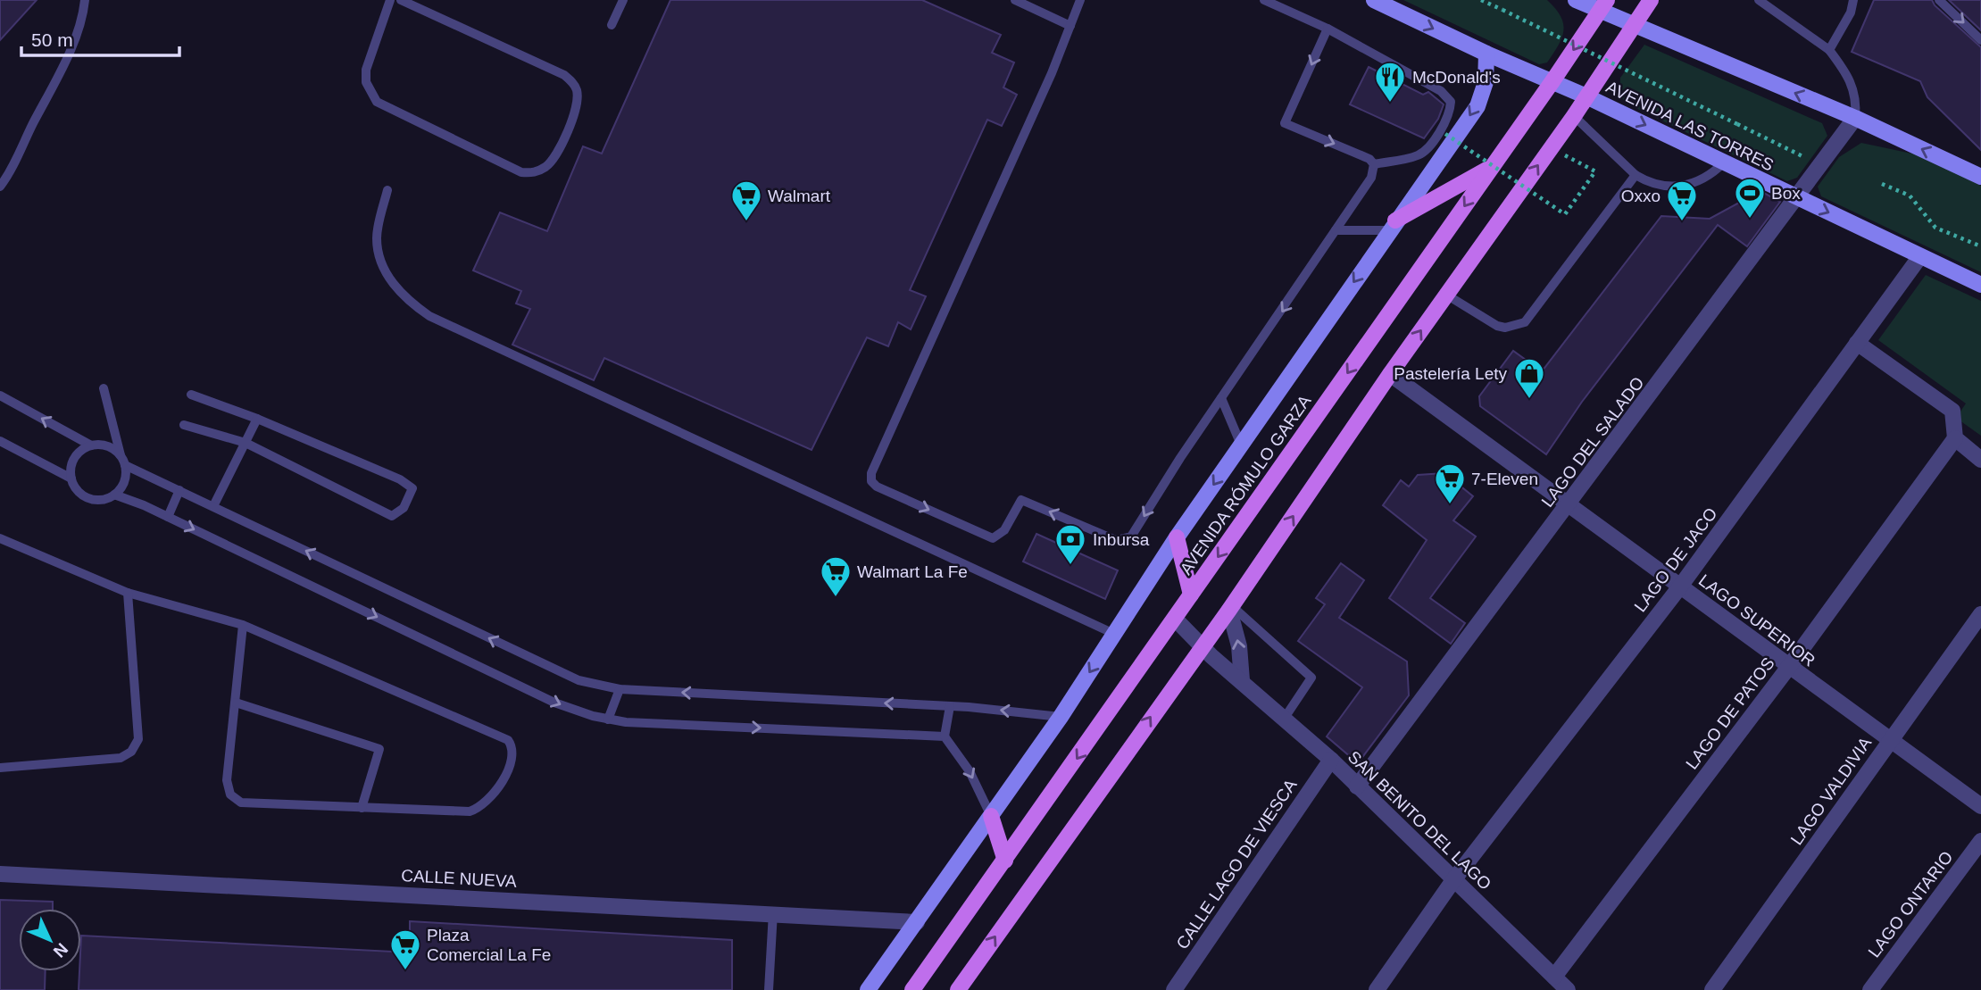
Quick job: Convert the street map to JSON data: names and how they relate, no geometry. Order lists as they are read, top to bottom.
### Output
{
  "streets": {
    "main road": ["AVENIDA RÓMULO GARZA"],
    "street": [
      "AVENIDA LAS TORRES",
      "LAGO DEL SALADO",
      "LAGO DE JACO",
      "LAGO SUPERIOR",
      "LAGO DE PATOS",
      "LAGO VALDIVIA",
      "SAN BENITO DEL LAGO",
      "CALLE LAGO DE VIESCA",
      "CALLE NUEVA",
      "LAGO ONTARIO"
    ]
  },
  "crossings": [
    ["AVENIDA LAS TORRES", "LAGO DEL SALADO"],
    ["AVENIDA LAS TORRES", "AVENIDA RÓMULO GARZA"],
    ["AVENIDA LAS TORRES", "LAGO DE JACO"],
    ["LAGO DEL SALADO", "LAGO SUPERIOR"],
    ["LAGO DEL SALADO", "SAN BENITO DEL LAGO"],
    ["AVENIDA RÓMULO GARZA", "SAN BENITO DEL LAGO"],
    ["LAGO DE JACO", "LAGO SUPERIOR"],
    ["LAGO DE JACO", "SAN BENITO DEL LAGO"],
    ["LAGO SUPERIOR", "LAGO DE PATOS"],
    ["LAGO SUPERIOR", "LAGO VALDIVIA"],
    ["LAGO DE PATOS", "SAN BENITO DEL LAGO"],
    ["SAN BENITO DEL LAGO", "CALLE LAGO DE VIESCA"]
  ],
  "places": {
    "restaurant": ["McDonald's"],
    "sports": ["Box"],
    "supermarket": [
      "Walmart",
      "Oxxo",
      "7-Eleven",
      "Walmart La Fe",
      "Plaza Comercial La Fe"
    ],
    "shop": ["Pastelería Lety"],
    "bank": ["Inbursa"]
  },
  "scale_bar": "50 m",
  "north": "bottom right"
}
